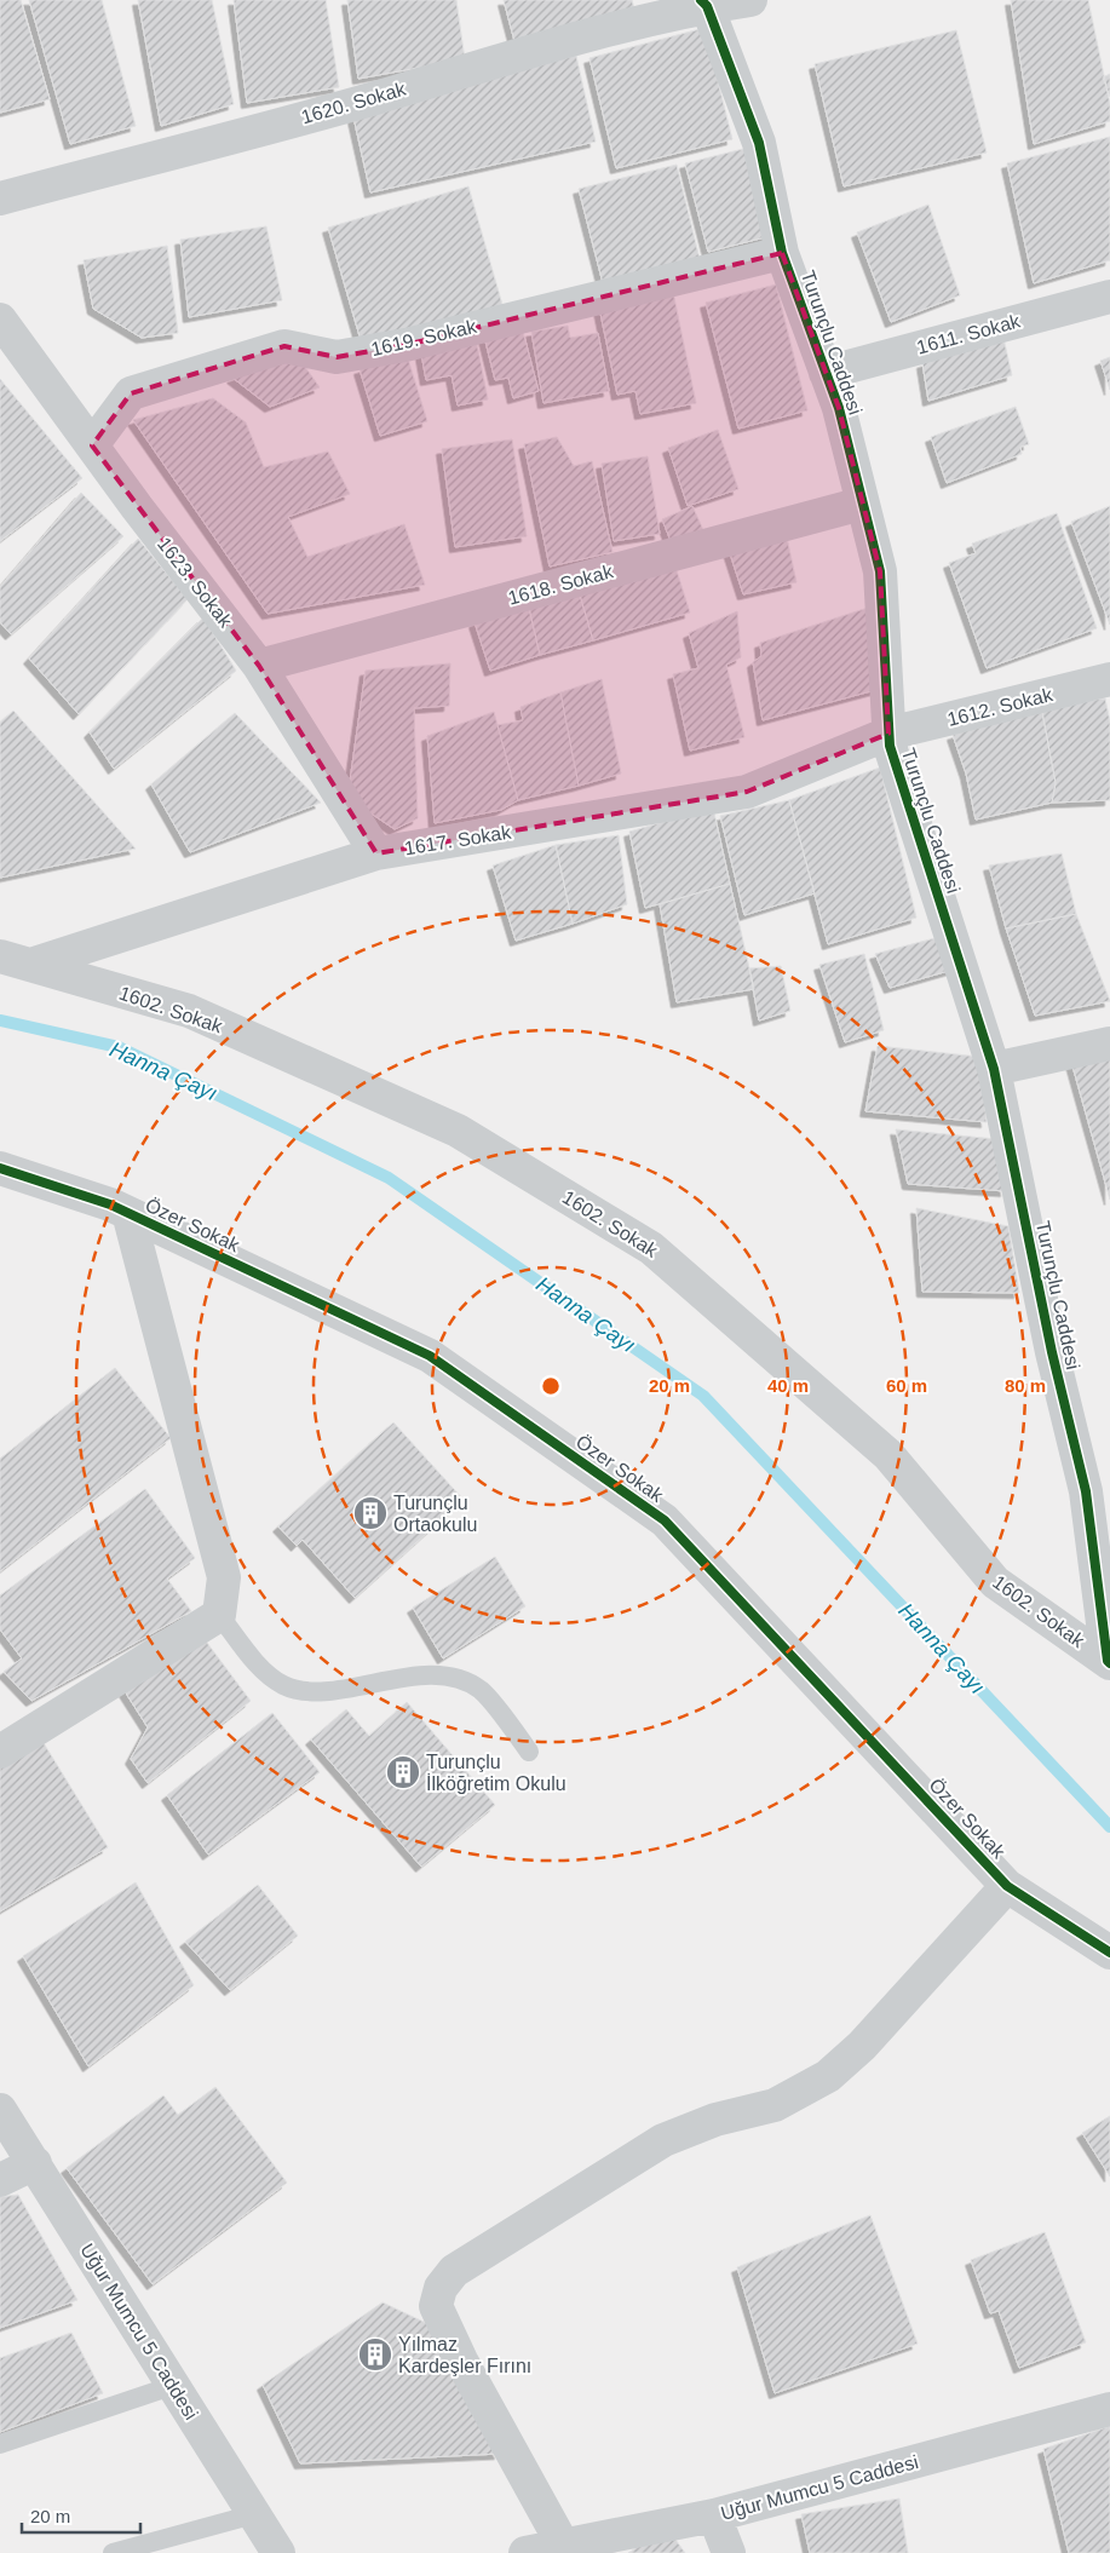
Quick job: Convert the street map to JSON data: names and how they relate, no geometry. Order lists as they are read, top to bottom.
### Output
{
  "streets": {
    "street": [
      "1620. Sokak",
      "1611. Sokak",
      "1619. Sokak",
      "Turunçlu Caddesi",
      "1623. Sokak",
      "1618. Sokak",
      "1612. Sokak",
      "1617. Sokak",
      "1602. Sokak",
      "Özer Sokak",
      "Uğur Mumcu 5 Caddesi"
    ]
  },
  "crossings": [
    ["1620. Sokak", "Turunçlu Caddesi"],
    ["1611. Sokak", "Turunçlu Caddesi"],
    ["1619. Sokak", "Turunçlu Caddesi"],
    ["1619. Sokak", "1623. Sokak"],
    ["Turunçlu Caddesi", "1618. Sokak"],
    ["Turunçlu Caddesi", "1612. Sokak"],
    ["Turunçlu Caddesi", "1617. Sokak"],
    ["Turunçlu Caddesi", "1602. Sokak"],
    ["1623. Sokak", "1618. Sokak"],
    ["1623. Sokak", "1617. Sokak"],
    ["1612. Sokak", "1617. Sokak"],
    ["1617. Sokak", "1602. Sokak"]
  ],
  "water": ["Hanna Çayı"],
  "places": {
    "building": ["Turunçlu Ortaokulu", "Turunçlu İlköğretim Okulu", "Yılmaz Kardeşler Fırını"]
  },
  "scale_bar": "20 m",
  "rings": [
    "20 m",
    "40 m",
    "60 m",
    "80 m"
  ]
}
